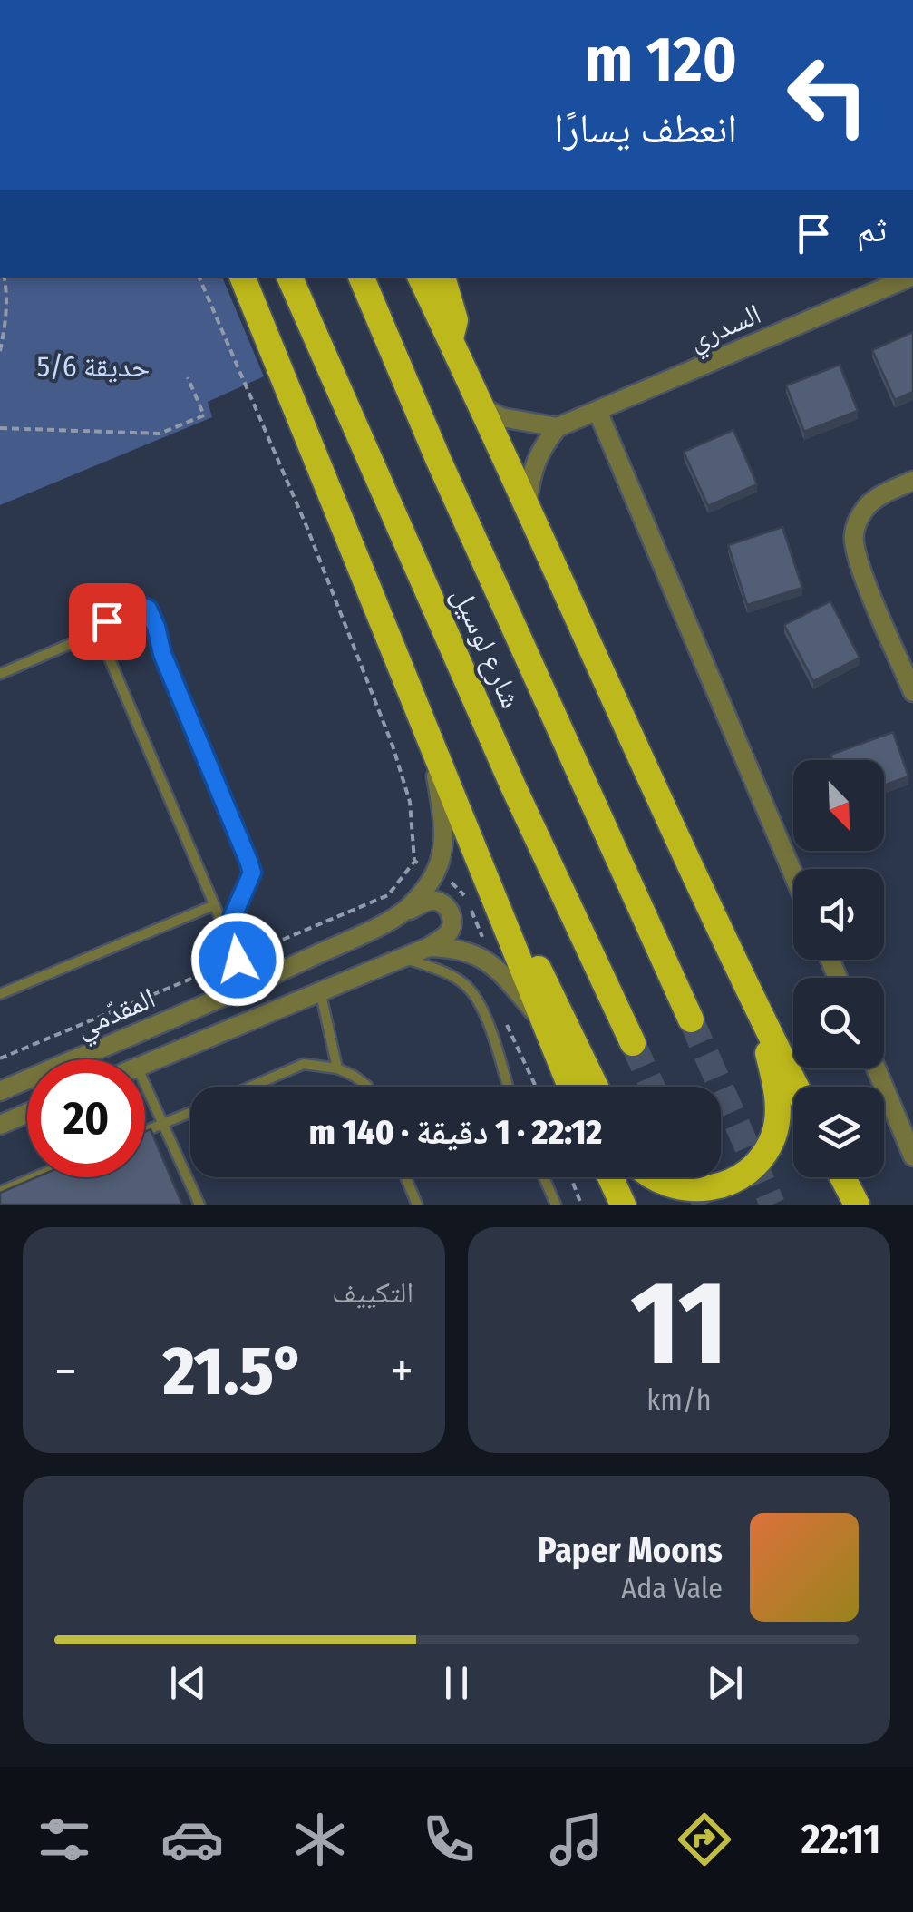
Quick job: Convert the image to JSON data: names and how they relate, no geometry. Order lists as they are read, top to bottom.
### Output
{
  "streets": {
    "highway": ["شارع لوسيل"],
    "street": ["السدري", "المقدّمي"]
  },
  "parks": ["حديقة 5/6"],
  "north": "bottom right",
  "page": {
    "turn": ["120 m", "انعطف يسارًا"],
    "then": "ثم",
    "limit": "20",
    "trip": "22:12 · 1 دقيقة · 140 m",
    "tile": [
      ["11", "km/h"],
      "التكييف"
    ],
    "heat": ["−", "21.5°", "+"],
    "song": ["Paper Moons", "Ada Vale"],
    "tabs": "22:11"
  }
}
